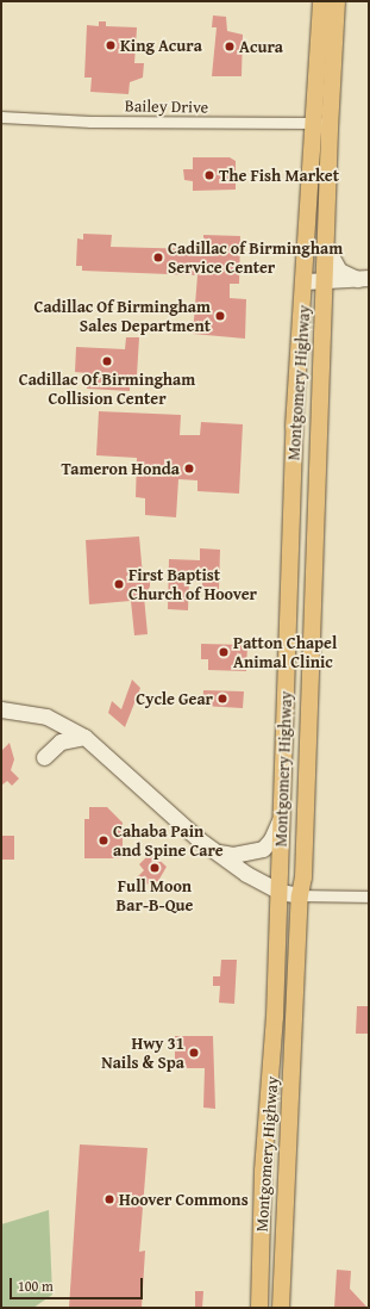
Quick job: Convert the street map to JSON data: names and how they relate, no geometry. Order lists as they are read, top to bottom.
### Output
{
  "streets": {
    "main road": ["Montgomery Highway"],
    "street": ["Bailey Drive"]
  },
  "crossings": [
    ["Bailey Drive", "Montgomery Highway"]
  ],
  "places": [
    "King Acura",
    "Acura",
    "The Fish Market",
    "Cadillac of Birmingham Service Center",
    "Cadillac Of Birmingham Sales Department",
    "Cadillac Of Birmingham Collision Center",
    "Tameron Honda",
    "First Baptist Church of Hoover",
    "Patton Chapel Animal Clinic",
    "Cycle Gear",
    "Cahaba Pain and Spine Care",
    "Full Moon Bar-B-Que",
    "Hwy 31 Nails & Spa",
    "Hoover Commons"
  ],
  "scale_bar": "100 m"
}
